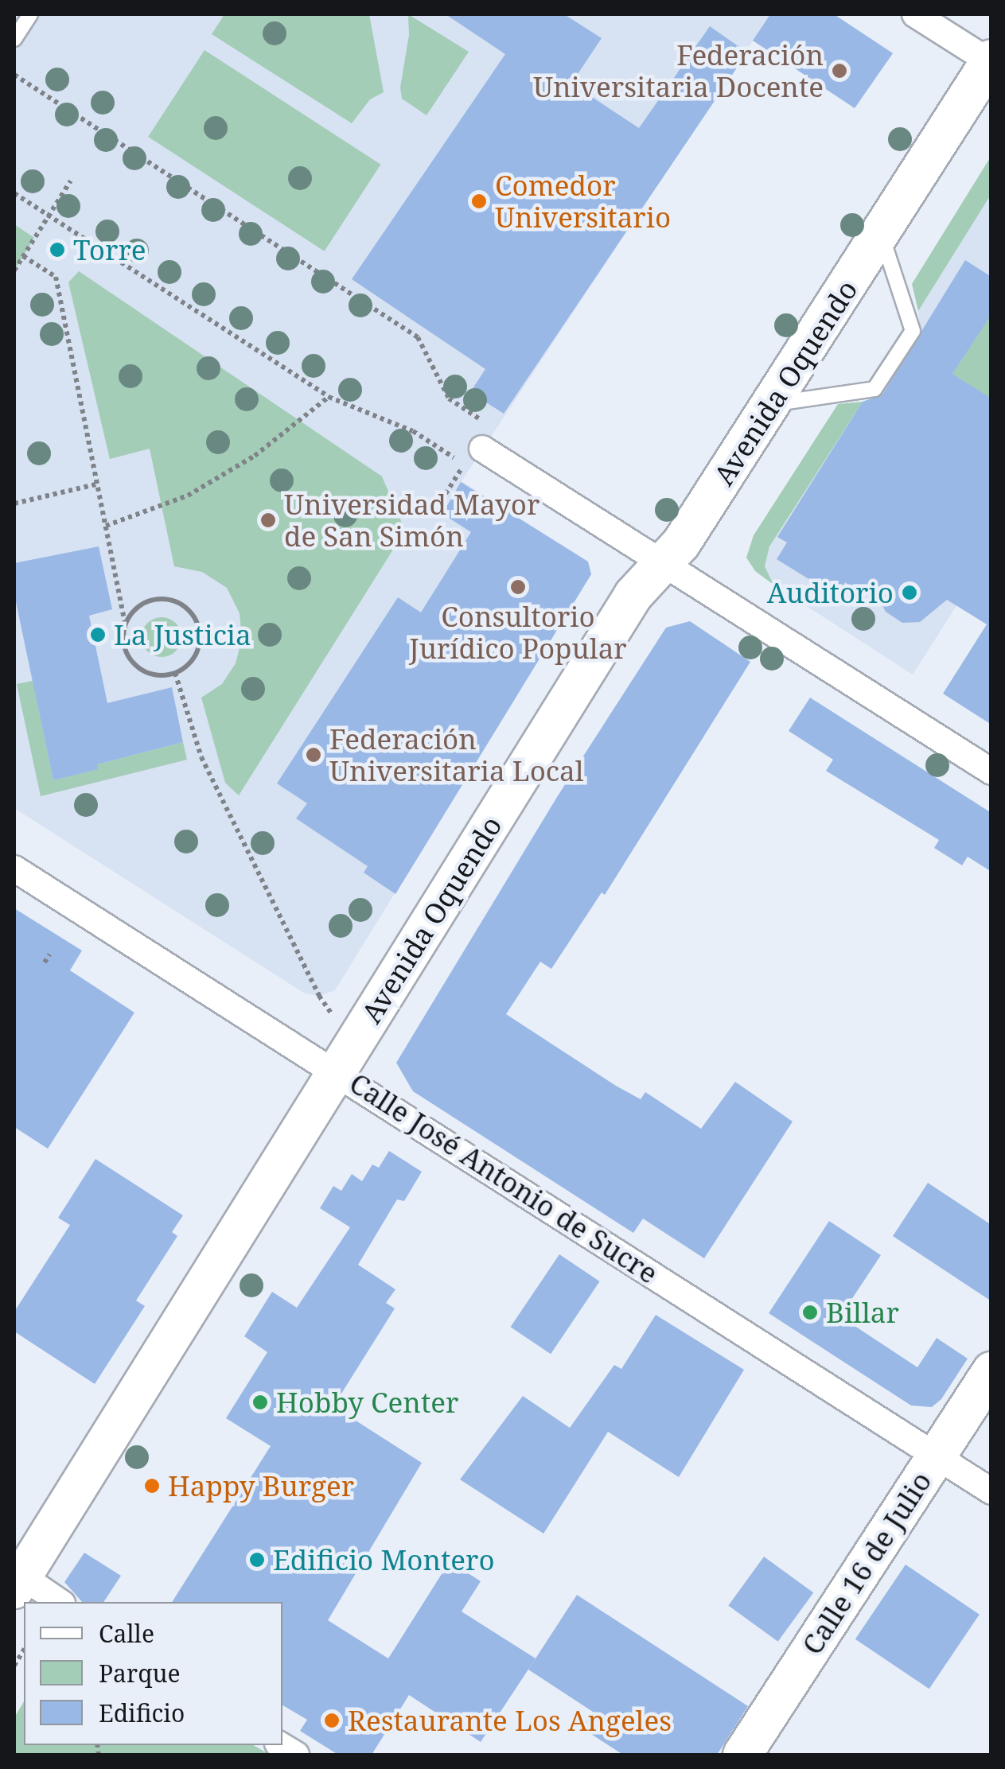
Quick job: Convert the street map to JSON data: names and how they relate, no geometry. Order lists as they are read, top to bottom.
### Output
{
  "streets": {
    "main road": ["Avenida Oquendo", "Calle 16 de Julio"],
    "street": ["Calle José Antonio de Sucre"]
  },
  "crossings": [
    ["Avenida Oquendo", "Calle José Antonio de Sucre"],
    ["Calle José Antonio de Sucre", "Calle 16 de Julio"]
  ],
  "places": [
    "Federación Universitaria Docente",
    "Comedor Universitario",
    "Torre",
    "Universidad Mayor de San Simón",
    "Consultorio Jurídico Popular",
    "Auditorio",
    "La Justicia",
    "Federación Universitaria Local",
    "Billar",
    "Hobby Center",
    "Happy Burger",
    "Edificio Montero",
    "Restaurante Los Angeles"
  ],
  "legend": ["Calle", "Parque", "Edificio"]
}
